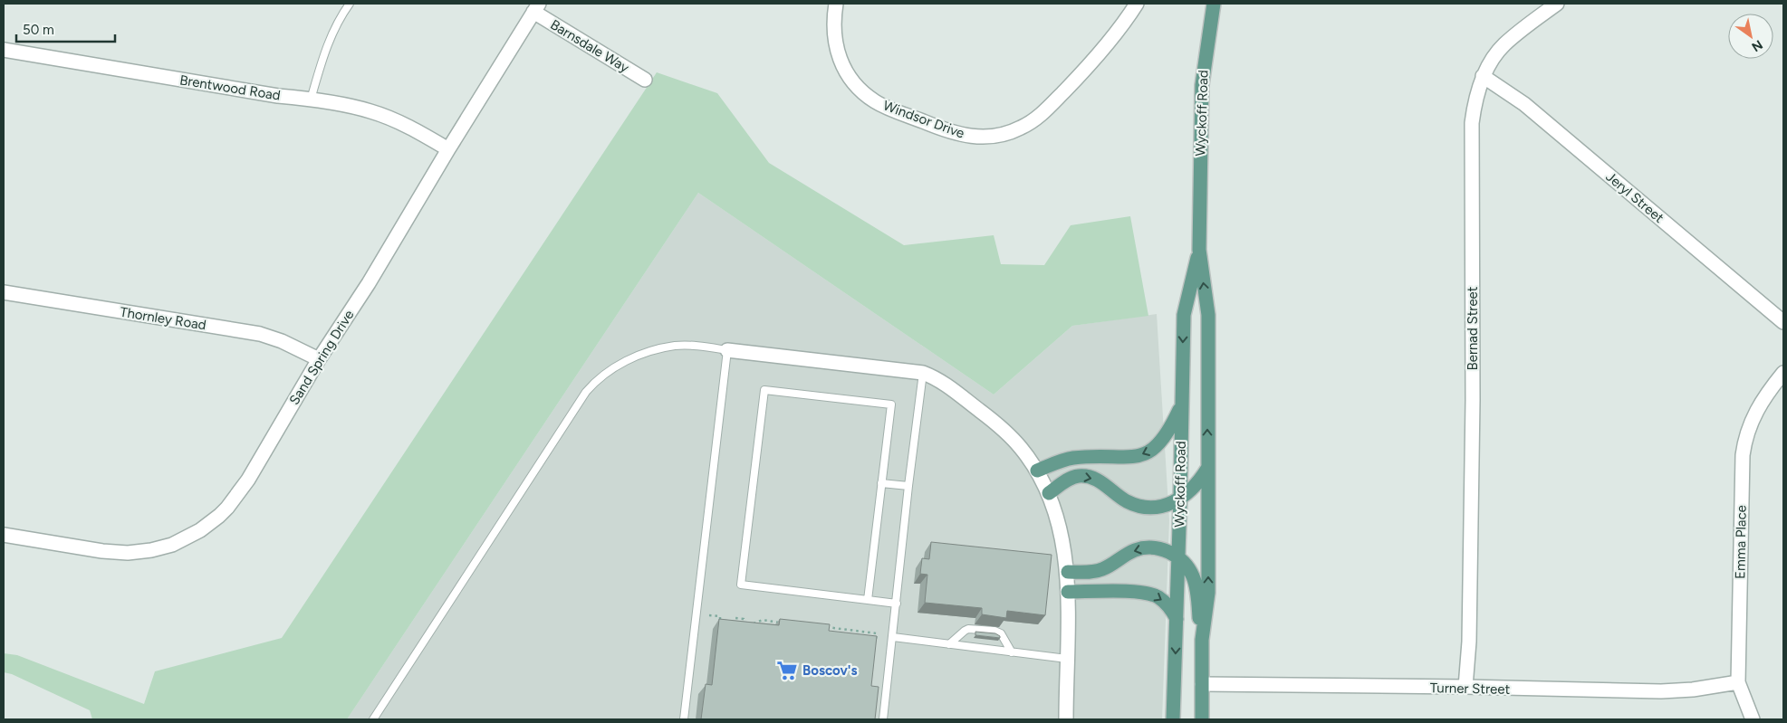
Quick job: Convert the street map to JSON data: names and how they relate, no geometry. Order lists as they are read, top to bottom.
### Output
{
  "streets": {
    "main road": ["Wyckoff Road"],
    "street": [
      "Barnsdale Way",
      "Brentwood Road",
      "Windsor Drive",
      "Jeryl Street",
      "Thornley Road",
      "Bernad Street",
      "Sand Spring Drive",
      "Emma Place",
      "Turner Street"
    ]
  },
  "crossings": [
    ["Barnsdale Way", "Sand Spring Drive"],
    ["Brentwood Road", "Sand Spring Drive"],
    ["Wyckoff Road", "Turner Street"],
    ["Jeryl Street", "Bernad Street"],
    ["Thornley Road", "Sand Spring Drive"],
    ["Bernad Street", "Turner Street"],
    ["Emma Place", "Turner Street"]
  ],
  "places": {
    "supermarket": ["Boscov's"]
  },
  "scale_bar": "50 m",
  "north": "bottom right"
}
